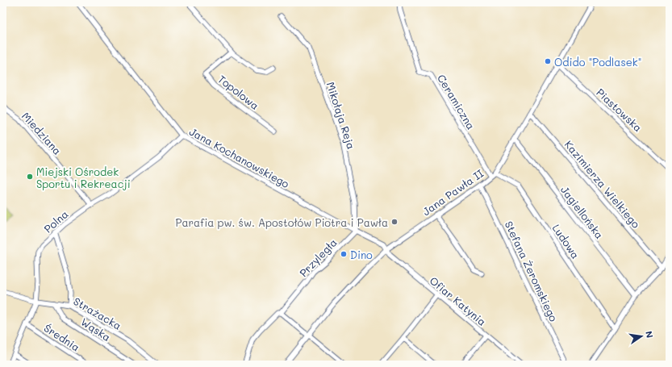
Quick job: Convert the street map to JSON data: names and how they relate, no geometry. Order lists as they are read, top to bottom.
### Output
{
  "streets": {
    "street": [
      "Topolowa",
      "Ceramiczna",
      "Piastowska",
      "Mikołaja Reja",
      "Miedziana",
      "Jana Kochanowskiego",
      "Kazimierza Wielkiego",
      "Jana Pawła II",
      "Jagiellońska",
      "Polna",
      "Ludowa",
      "Przyległa",
      "Stefana Żeromskiego",
      "Ofiar Katynia",
      "Strażacka",
      "Wąska",
      "Średnia"
    ]
  },
  "crossings": [
    ["Ceramiczna", "Jana Pawła II"],
    ["Ceramiczna", "Ludowa"],
    ["Piastowska", "Jana Pawła II"],
    ["Mikołaja Reja", "Jana Kochanowskiego"],
    ["Mikołaja Reja", "Przyległa"],
    ["Miedziana", "Polna"],
    ["Jana Kochanowskiego", "Jana Pawła II"],
    ["Jana Kochanowskiego", "Polna"],
    ["Jana Kochanowskiego", "Przyległa"],
    ["Jana Kochanowskiego", "Ofiar Katynia"],
    ["Kazimierza Wielkiego", "Jana Pawła II"],
    ["Jana Pawła II", "Jagiellońska"],
    ["Jana Pawła II", "Ludowa"],
    ["Jana Pawła II", "Stefana Żeromskiego"],
    ["Jana Pawła II", "Ofiar Katynia"],
    ["Polna", "Strażacka"],
    ["Polna", "Średnia"],
    ["Strażacka", "Wąska"]
  ],
  "places": [
    "Odido \"Podlasek\"",
    "Miejski Ośrodek Sportu i Rekreacji",
    "Parafia pw. św. Apostołów Piotra i Pawła",
    "Dino"
  ],
  "north": "right"
}
